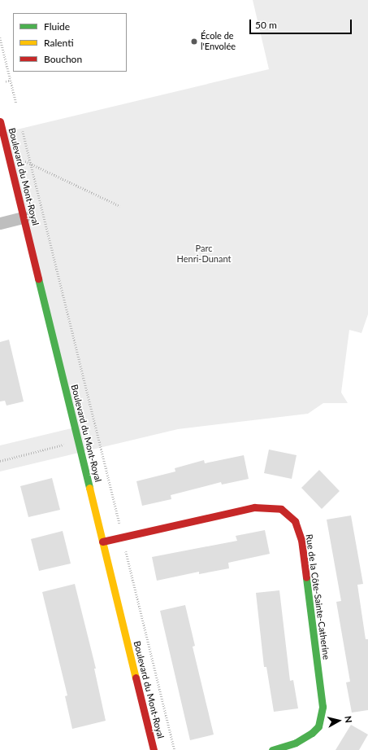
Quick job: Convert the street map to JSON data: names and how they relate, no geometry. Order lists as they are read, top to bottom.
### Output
{
  "streets": {
    "street": ["Boulevard du Mont-Royal", "Rue de la Côte-Sainte-Catherine"]
  },
  "crossings": [
    ["Boulevard du Mont-Royal", "Rue de la Côte-Sainte-Catherine"]
  ],
  "parks": ["Parc Henri-Dunant"],
  "places": ["École de l'Envolée"],
  "legend": ["Fluide", "Ralenti", "Bouchon"],
  "scale_bar": "50 m",
  "north": "right"
}
